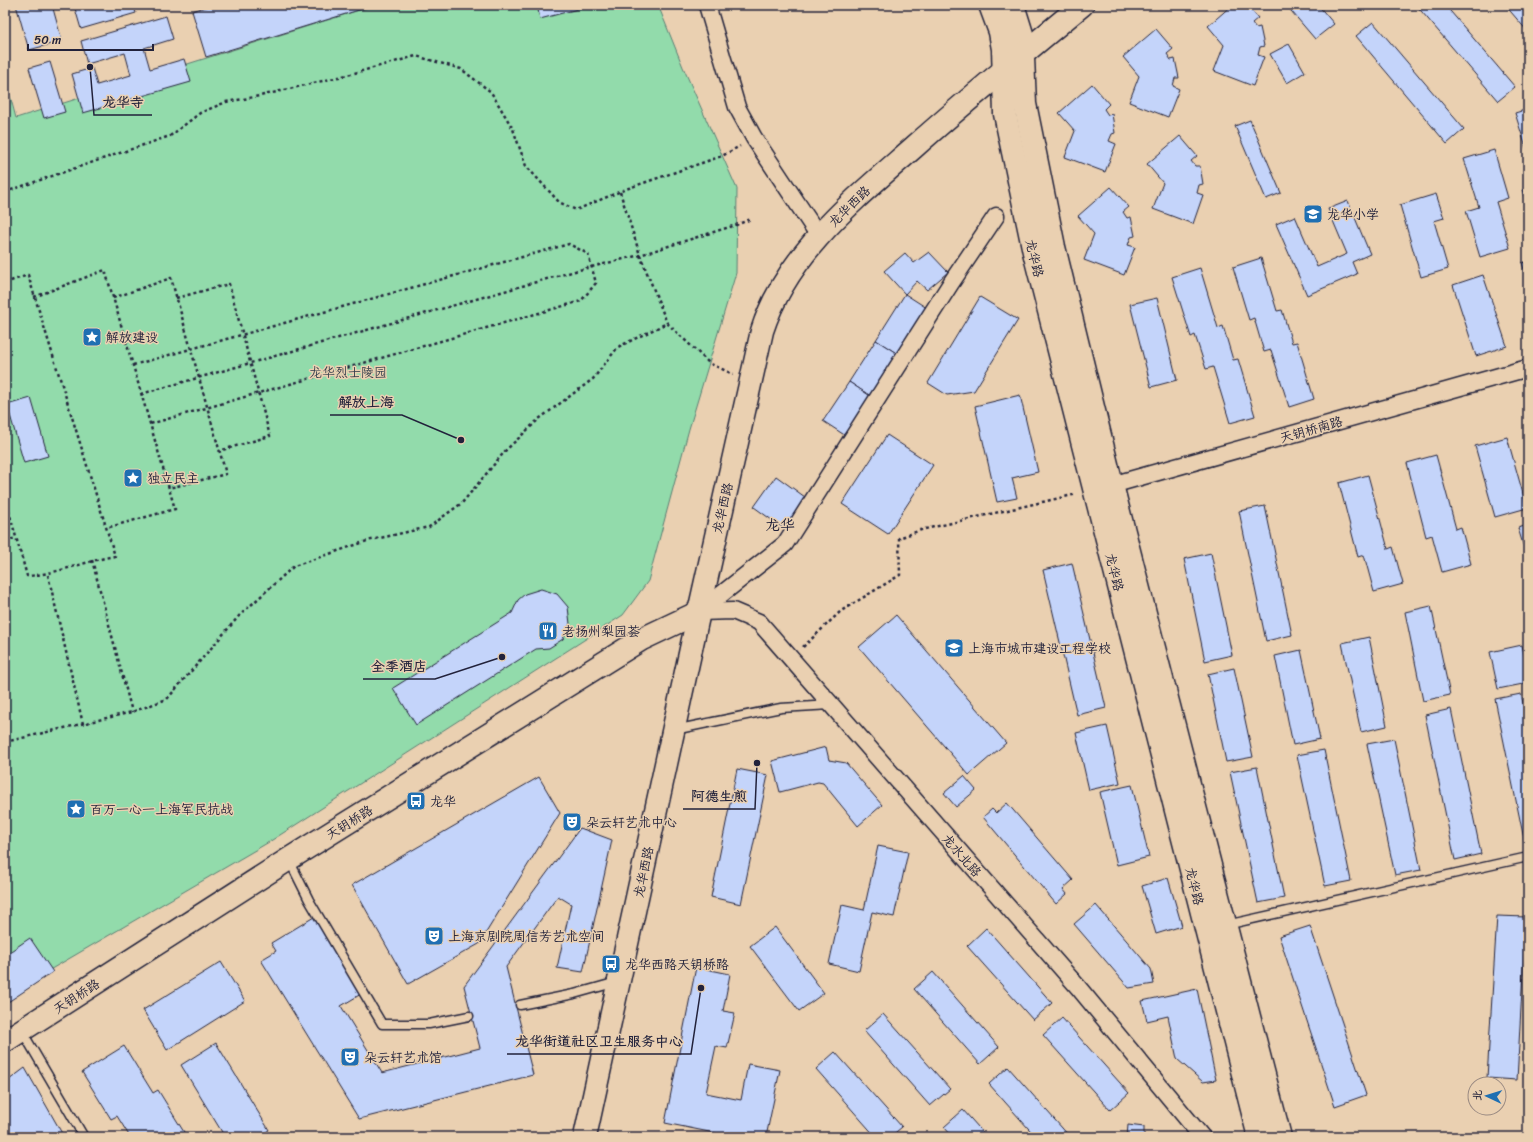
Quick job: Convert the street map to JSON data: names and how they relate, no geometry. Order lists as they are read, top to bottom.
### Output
{
  "streets": {
    "main road": ["龙华西路", "龙华路", "天钥桥路"],
    "street": ["天钥桥南路", "龙水北路"]
  },
  "crossings": [
    ["龙华西路", "龙华路"],
    ["龙华西路", "天钥桥路"],
    ["龙华西路", "龙水北路"],
    ["龙华路", "天钥桥南路"],
    ["天钥桥路", "龙水北路"]
  ],
  "districts": ["龙华"],
  "parks": ["龙华烈士陵园"],
  "places": {
    "other": [
      "龙华寺",
      "解放上海",
      "全季酒店",
      "阿德生煎",
      "龙华街道社区卫生服务中心"
    ],
    "school or university": ["龙华小学", "上海市城市建设工程学校"],
    "place": ["解放建设", "独立民主", "百万一心一上海军民抗战"],
    "restaurant": ["老扬州梨园荟"],
    "bus stop": ["龙华", "龙华西路天钥桥路"],
    "theatre": ["朵云轩艺术中心", "上海京剧院周信芳艺术空间", "朵云轩艺术馆"]
  },
  "scale_bar": "50 m",
  "north": "left"
}
